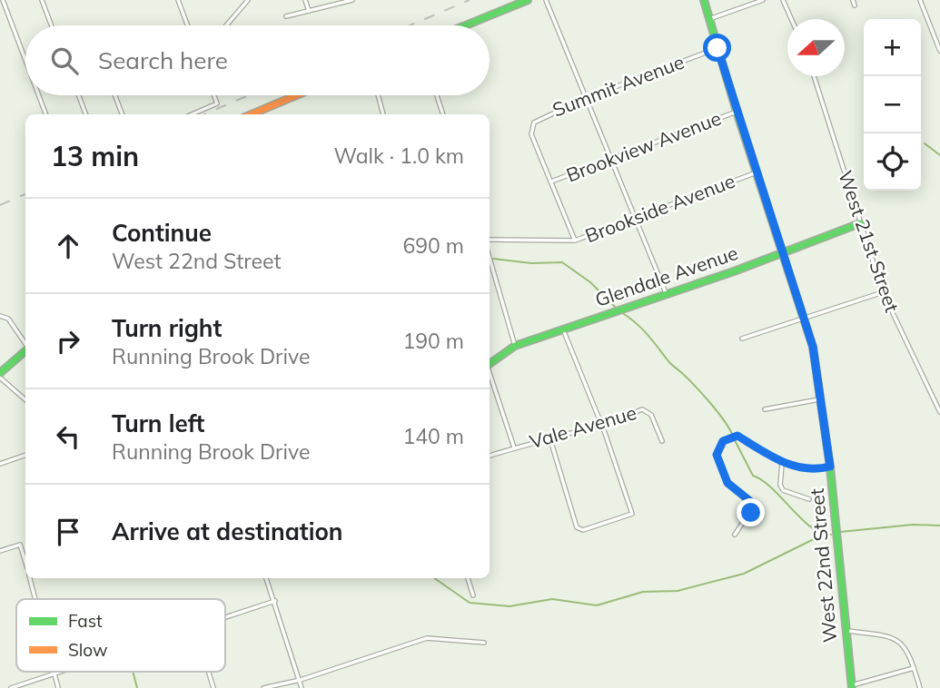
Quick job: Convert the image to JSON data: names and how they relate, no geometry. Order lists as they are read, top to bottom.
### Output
{
  "streets": {
    "street": [
      "Summit Avenue",
      "Brookview Avenue",
      "Brookside Avenue",
      "West 21st Street",
      "Glendale Avenue",
      "Vale Avenue",
      "West 22nd Street"
    ]
  },
  "crossings": [
    ["Summit Avenue", "Brookview Avenue"],
    ["Summit Avenue", "Brookside Avenue"],
    ["Summit Avenue", "West 22nd Street"],
    ["Brookview Avenue", "West 22nd Street"],
    ["Brookside Avenue", "West 22nd Street"],
    ["West 21st Street", "Glendale Avenue"],
    ["Glendale Avenue", "West 22nd Street"]
  ],
  "legend": ["Fast", "Slow"],
  "north": "left",
  "page": {
    "map_buttons": ["+", "−"],
    "search": "Search here",
    "heading": ["13 min", "Walk · 1.0 km"],
    "list": [
      ["Continue", "West 22nd Street", "690 m"],
      ["Turn right", "Running Brook Drive", "190 m"],
      ["Turn left", "Running Brook Drive", "140 m"],
      "Arrive at destination"
    ]
  }
}
